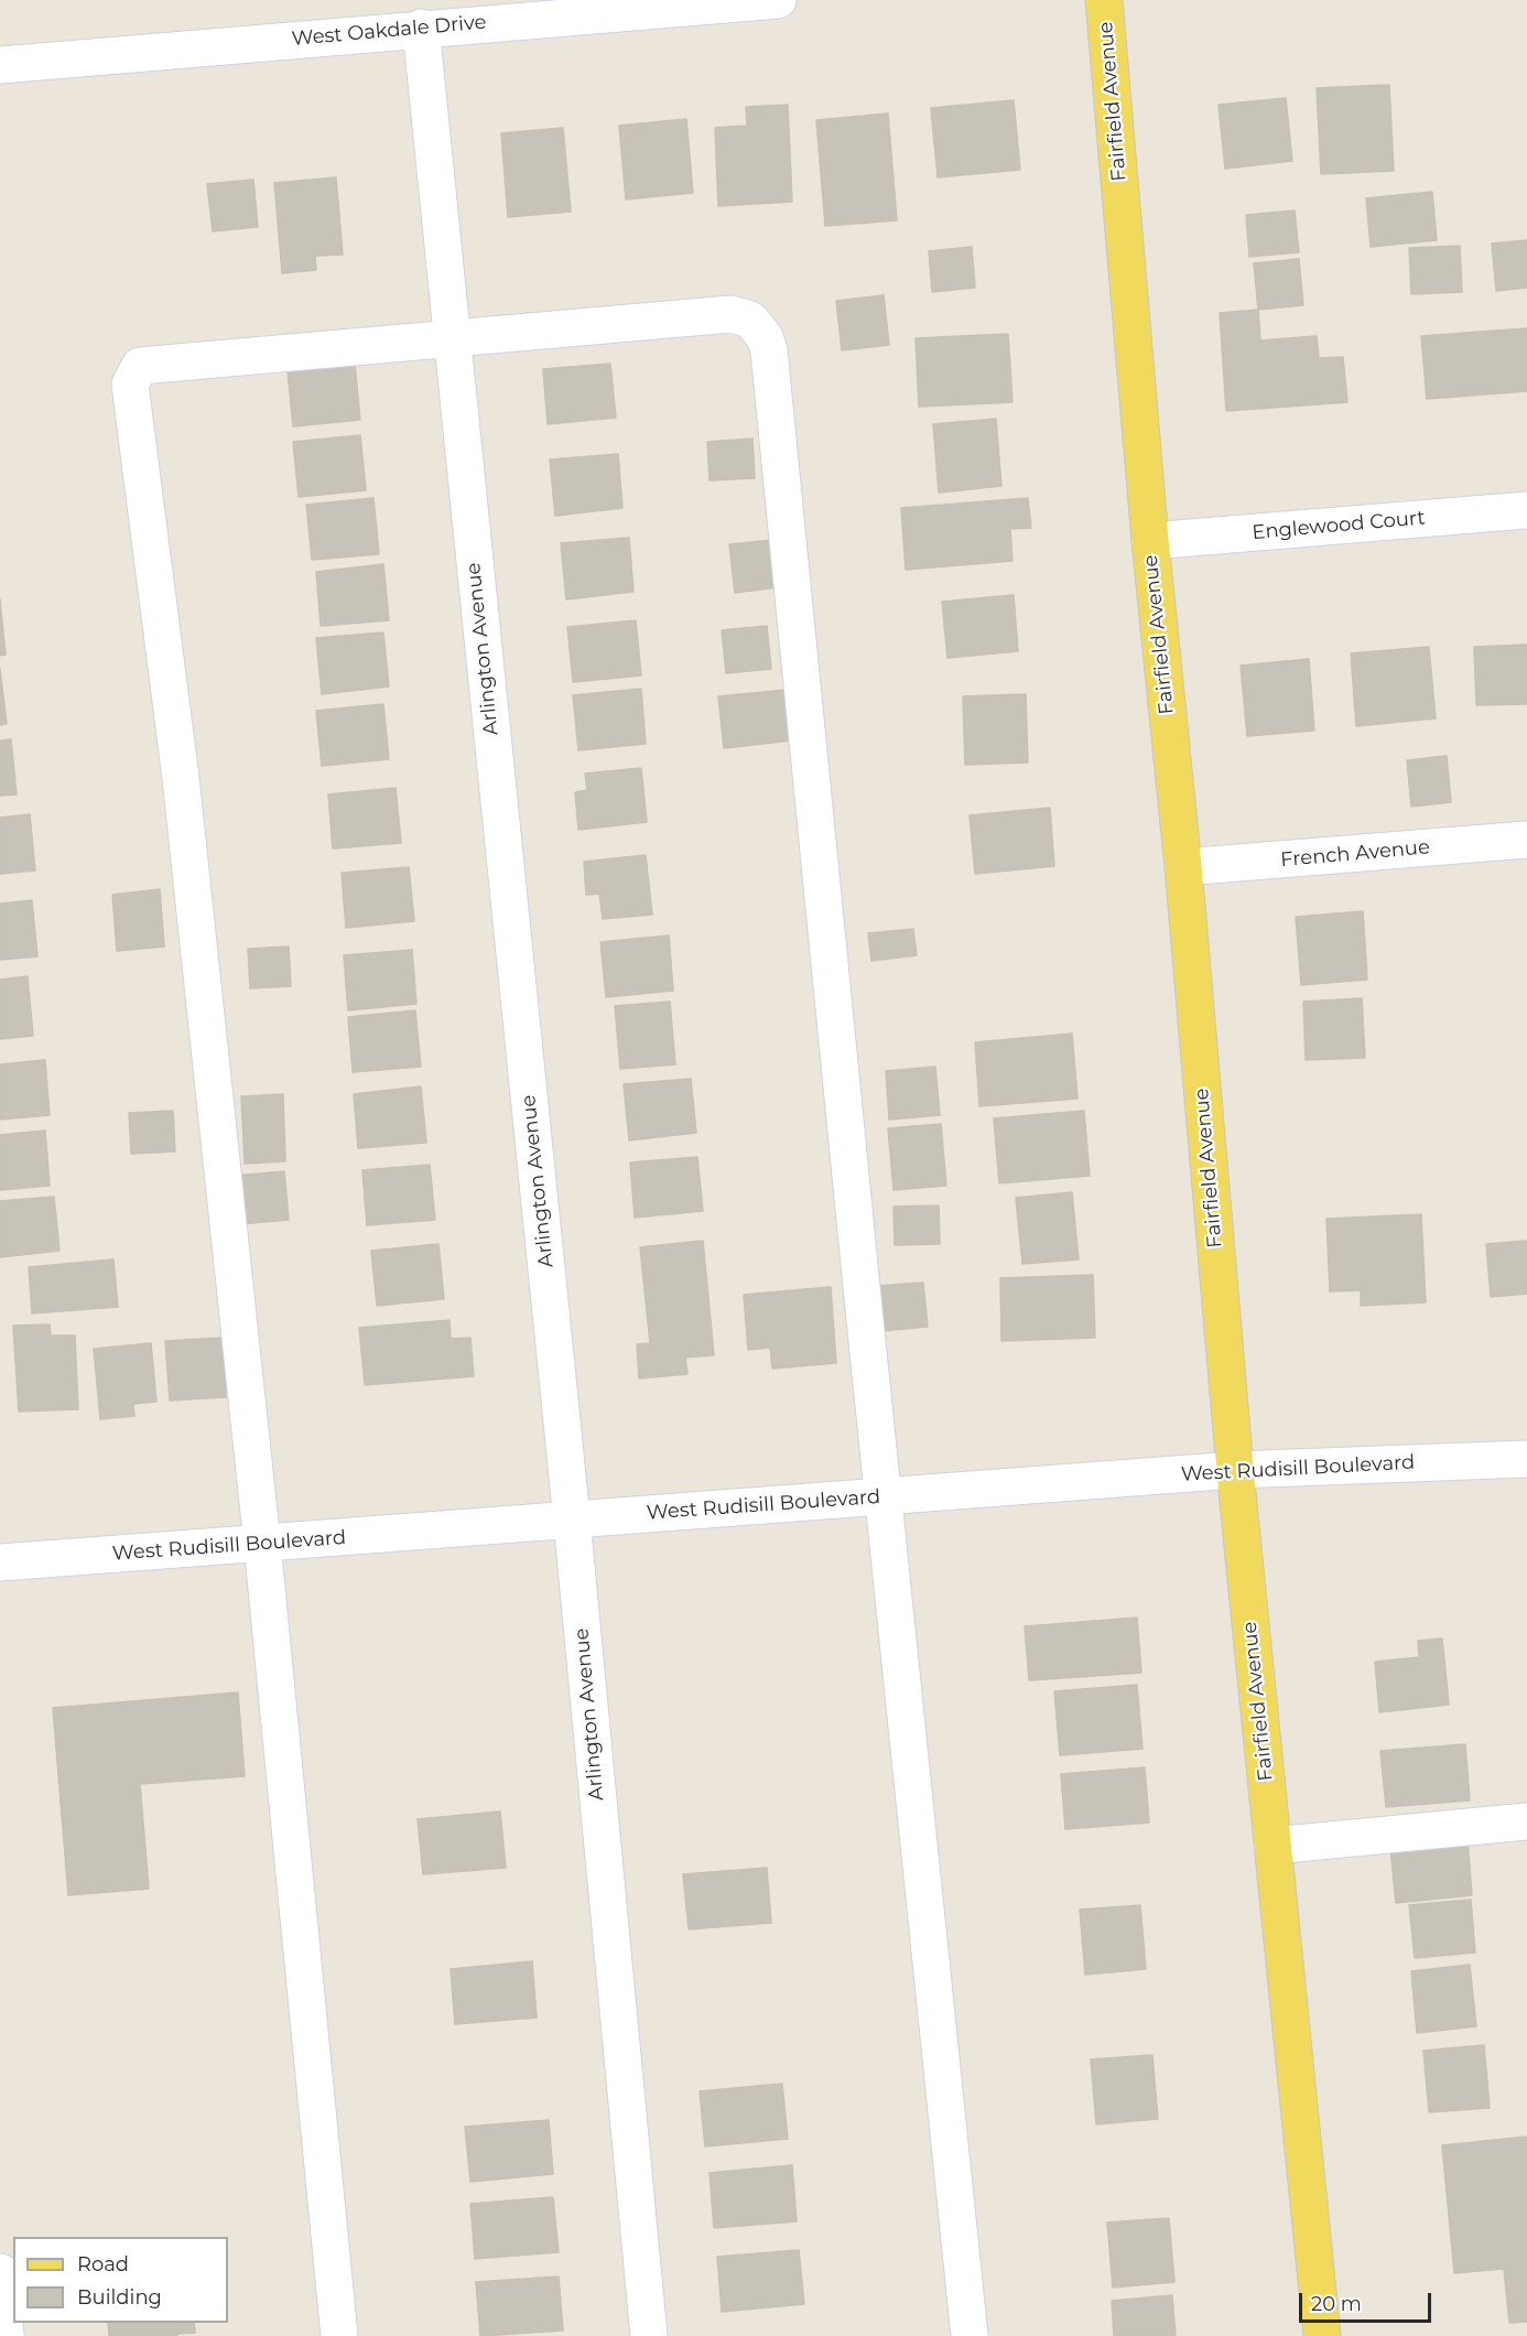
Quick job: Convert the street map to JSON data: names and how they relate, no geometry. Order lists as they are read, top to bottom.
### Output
{
  "streets": {
    "main road": ["Fairfield Avenue"],
    "street": [
      "West Oakdale Drive",
      "Englewood Court",
      "Arlington Avenue",
      "French Avenue",
      "West Rudisill Boulevard"
    ]
  },
  "crossings": [
    ["West Oakdale Drive", "Arlington Avenue"],
    ["Fairfield Avenue", "Englewood Court"],
    ["Fairfield Avenue", "French Avenue"],
    ["Fairfield Avenue", "West Rudisill Boulevard"],
    ["Arlington Avenue", "West Rudisill Boulevard"]
  ],
  "legend": ["Road", "Building"],
  "scale_bar": "20 m"
}
